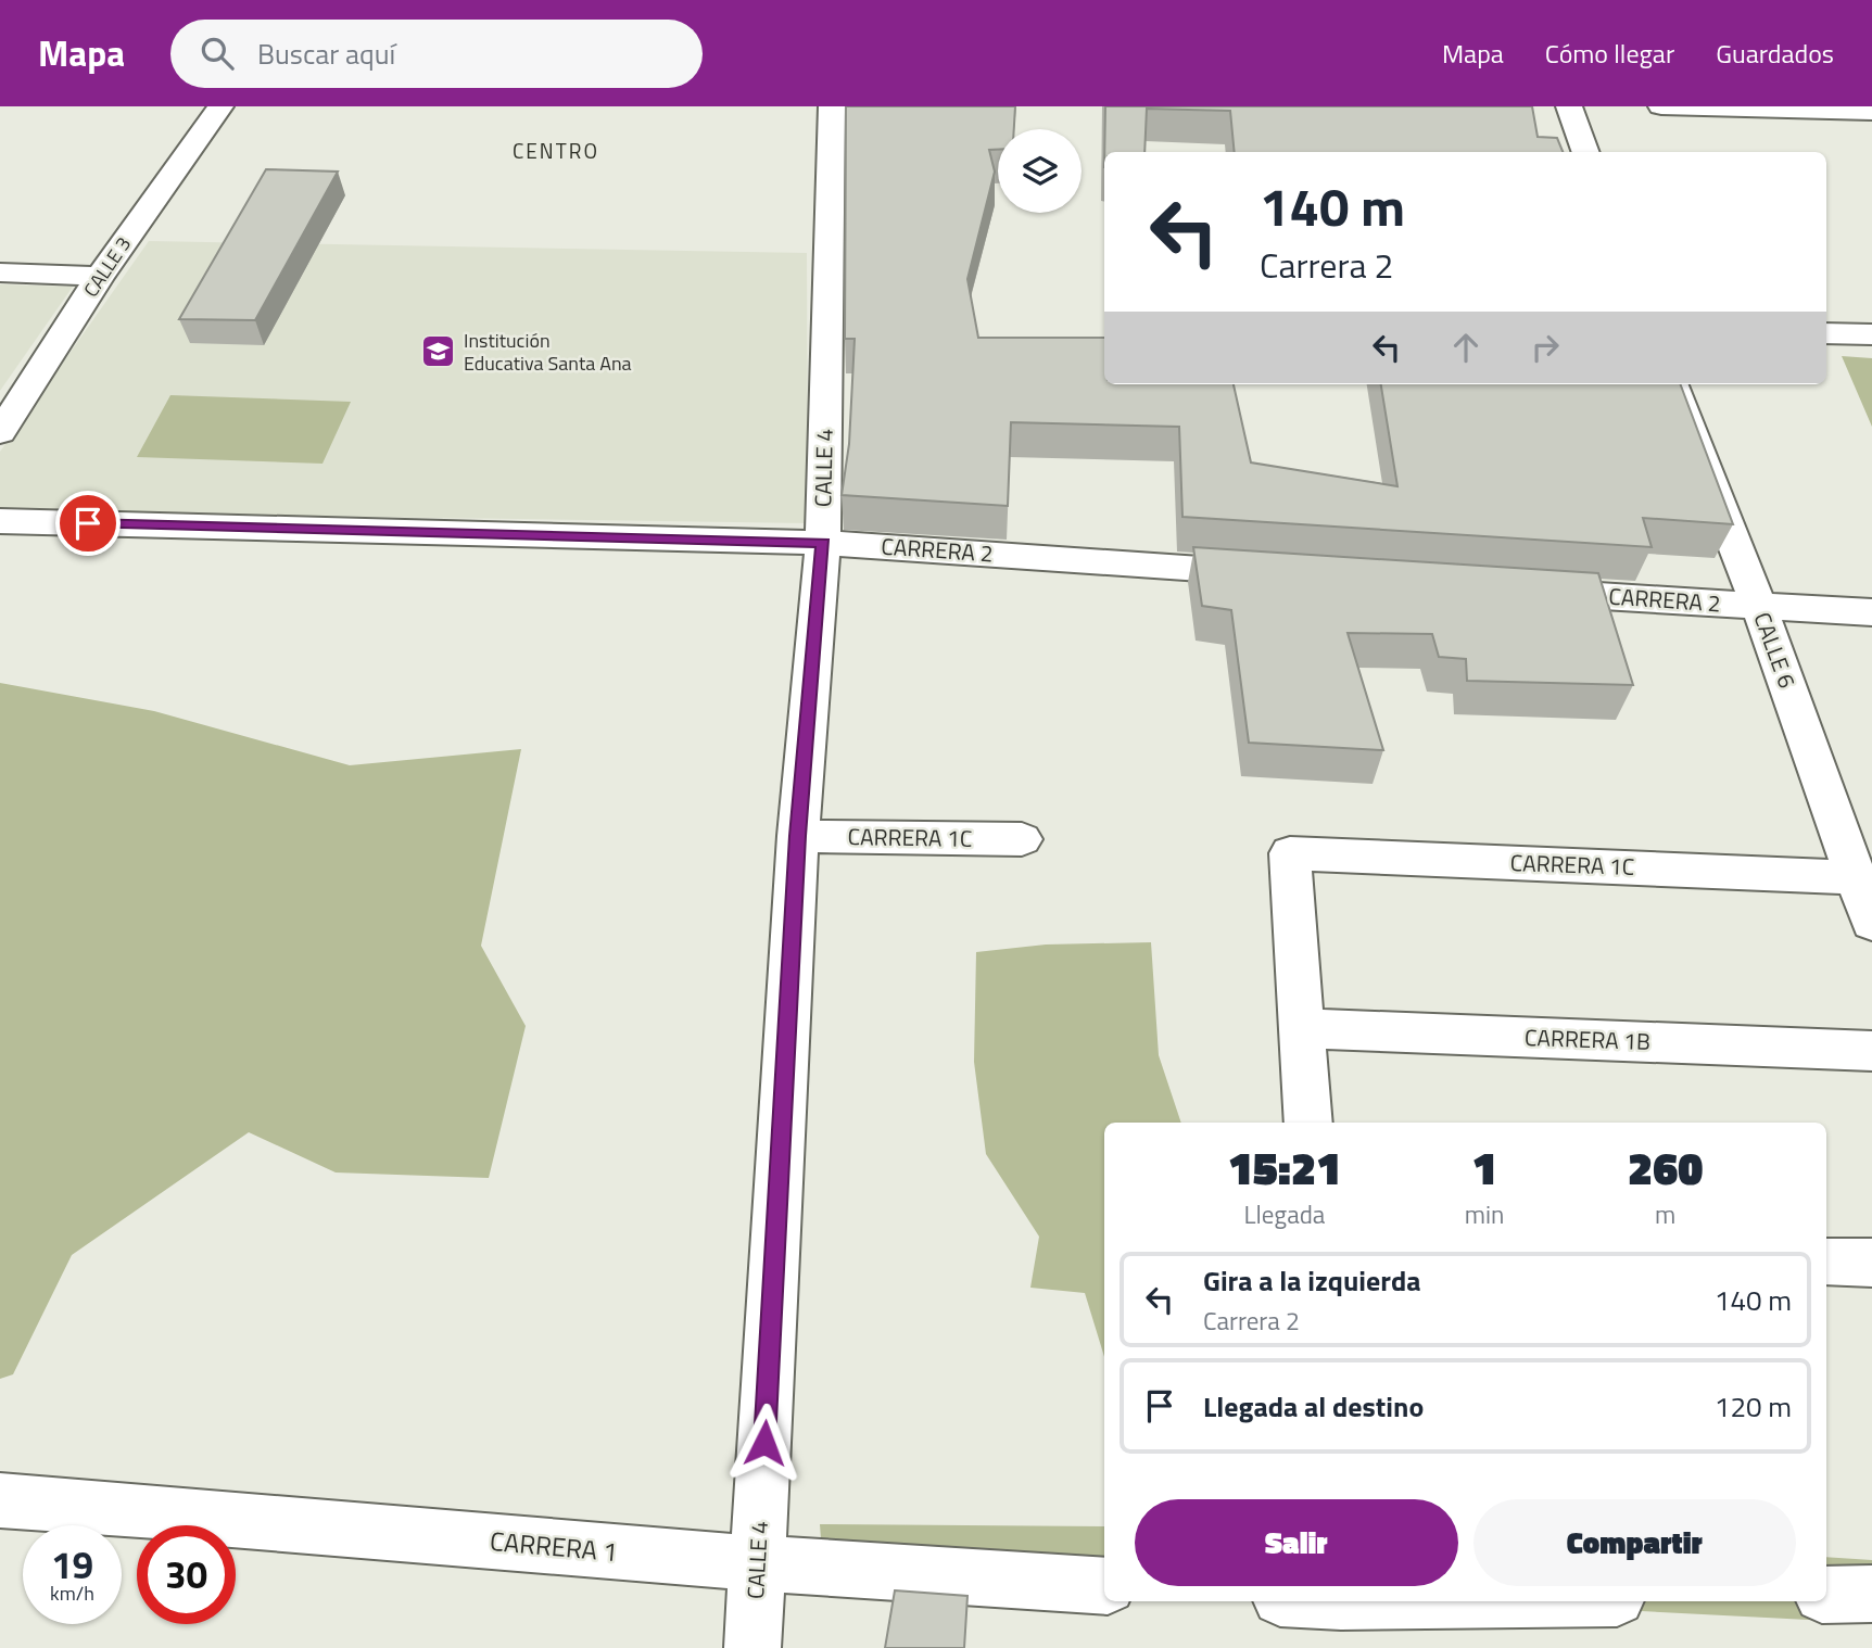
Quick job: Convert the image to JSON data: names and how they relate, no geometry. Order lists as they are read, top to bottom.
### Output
{
  "streets": {
    "street": [
      "CALLE 3",
      "CALLE 4",
      "CARRERA 2",
      "CALLE 6",
      "CARRERA 1C",
      "CARRERA 1B",
      "CARRERA 1"
    ]
  },
  "crossings": [
    ["CALLE 4", "CARRERA 2"],
    ["CALLE 4", "CARRERA 1C"],
    ["CALLE 4", "CARRERA 1"],
    ["CARRERA 2", "CALLE 6"],
    ["CALLE 6", "CARRERA 1C"],
    ["CARRERA 1C", "CARRERA 1B"]
  ],
  "districts": ["CENTRO"],
  "places": {
    "school or university": ["Institución Educativa Santa Ana"]
  },
  "page": {
    "header": "Mapa",
    "search": "Buscar aquí",
    "nav": ["Mapa", "Cómo llegar", "Guardados"],
    "turn": ["140 m", "Carrera 2"],
    "eta": [
      "15:21",
      "Llegada",
      "1",
      "min",
      "260",
      "m"
    ],
    "list": [
      {
        "name": "Gira a la izquierda",
        "note": "Carrera 2",
        "value": "140 m"
      },
      {
        "name": "Llegada al destino",
        "value": "120 m"
      }
    ],
    "buttons": ["Salir", "Compartir"],
    "speed": "19 km/h",
    "limit": "30"
  }
}
